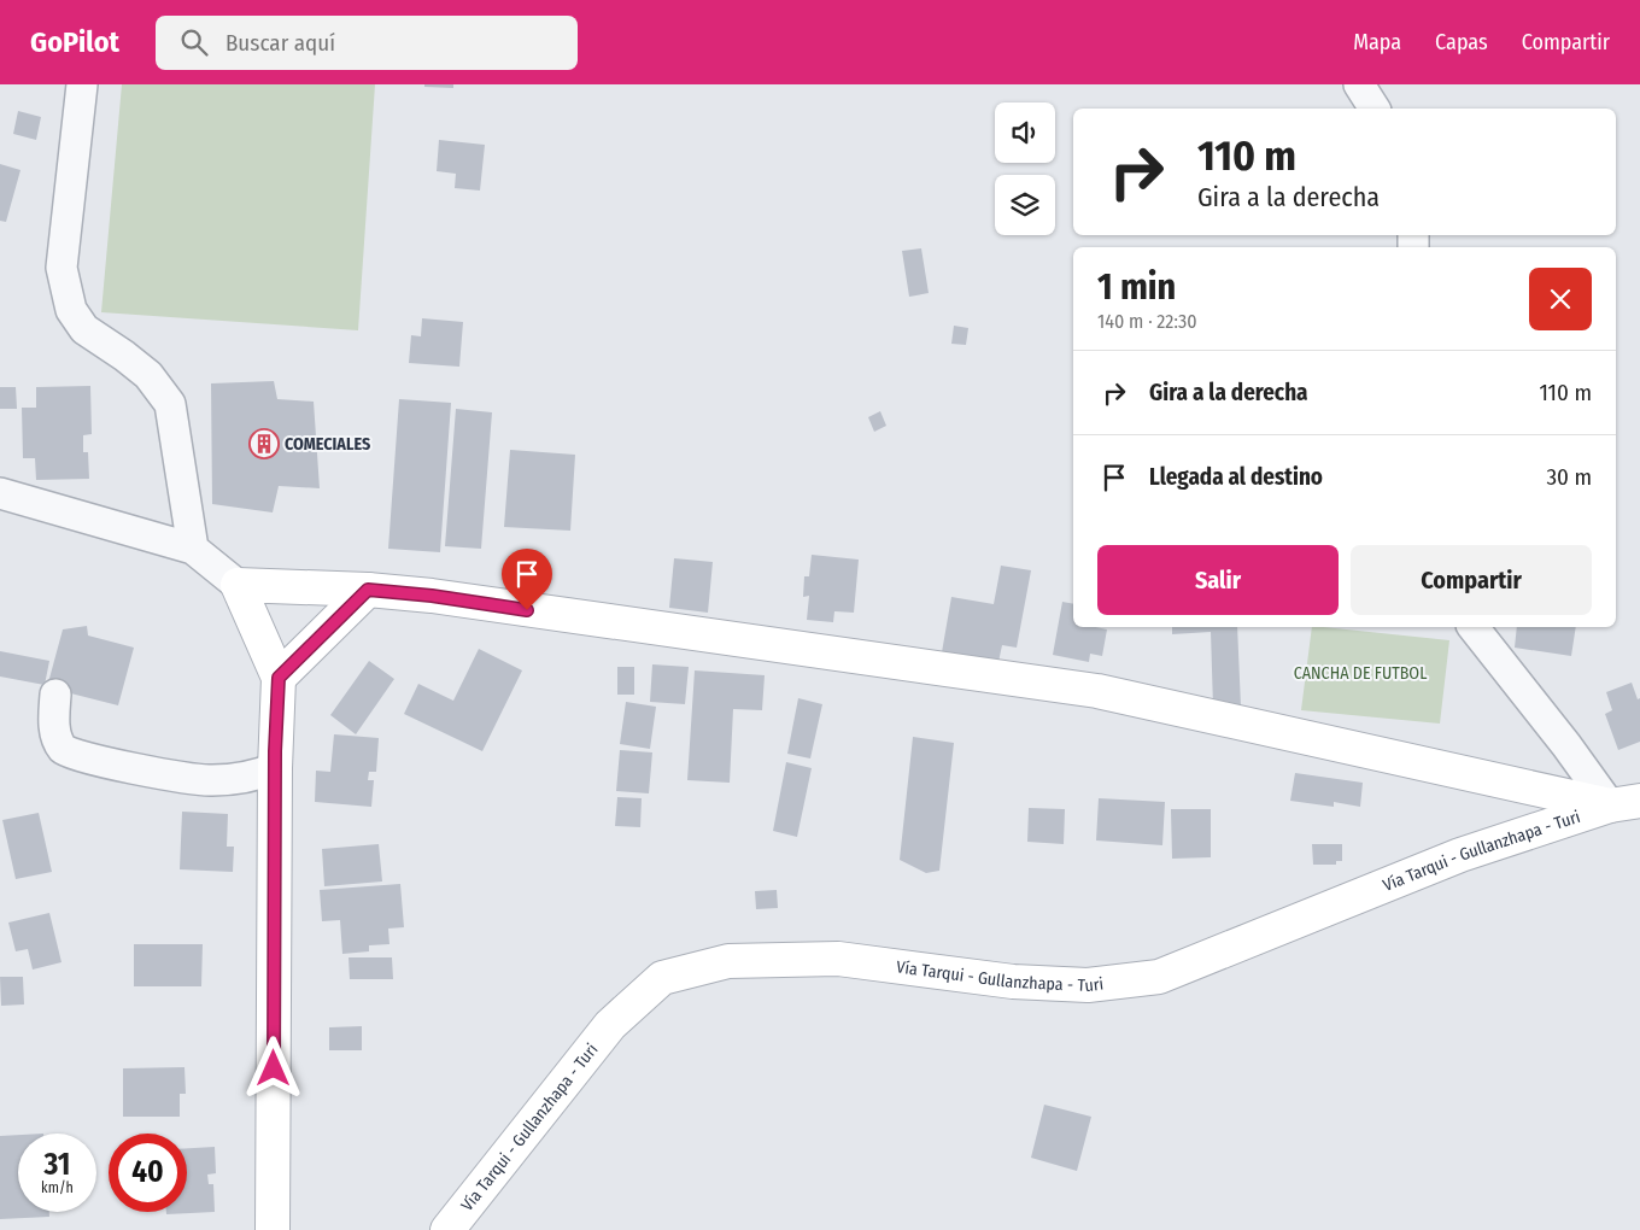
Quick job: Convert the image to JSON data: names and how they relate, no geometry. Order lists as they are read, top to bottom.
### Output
{
  "streets": {
    "street": ["Vía Tarqui - Gullanzhapa - Turi"]
  },
  "parks": ["CANCHA DE FUTBOL"],
  "places": {
    "building": ["COMECIALES"]
  },
  "page": {
    "header": "GoPilot",
    "search": "Buscar aquí",
    "nav": ["Mapa", "Capas", "Compartir"],
    "turn": ["110 m", "Gira a la derecha"],
    "heading": ["1 min", "140 m · 22:30"],
    "list": [
      {
        "name": "Gira a la derecha",
        "value": "110 m"
      },
      {
        "name": "Llegada al destino",
        "value": "30 m"
      }
    ],
    "buttons": ["Salir", "Compartir"],
    "speed": "31 km/h",
    "limit": "40"
  }
}
